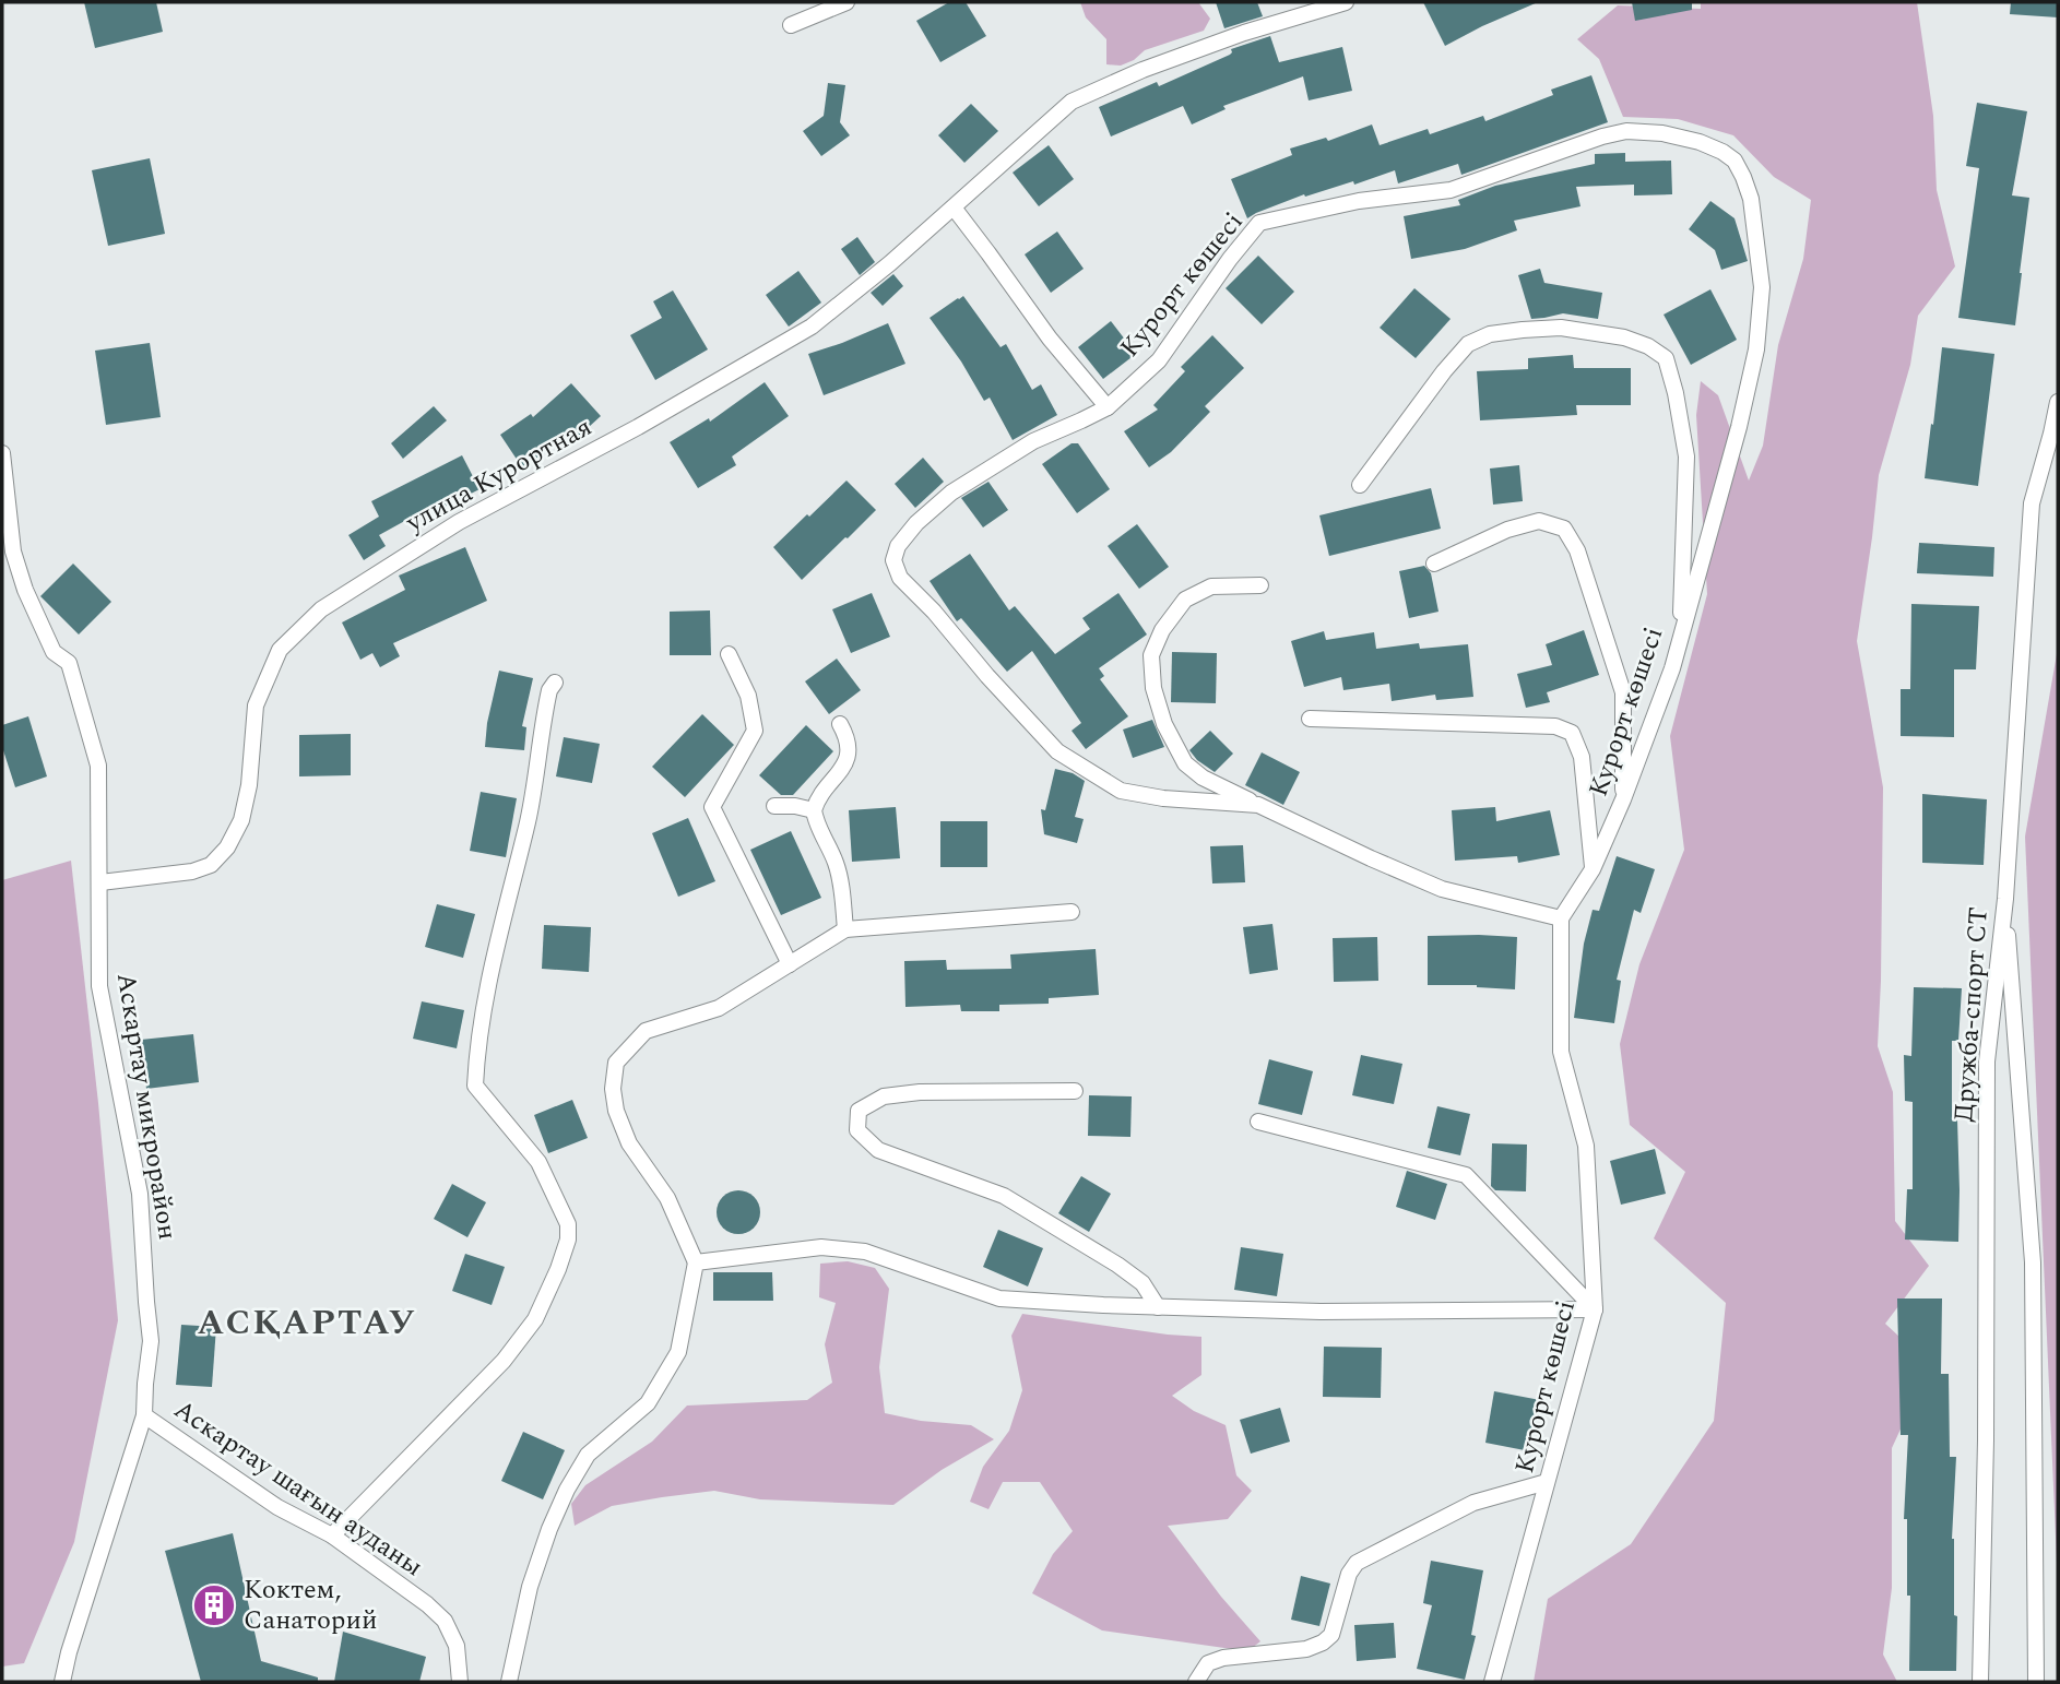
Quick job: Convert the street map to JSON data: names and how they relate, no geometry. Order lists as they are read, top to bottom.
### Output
{
  "streets": {
    "street": [
      "Курорт көшесі",
      "улица Курортная",
      "Дружба-спорт СТ",
      "Аскартау микрорайон",
      "Аскартау шағын ауданы"
    ]
  },
  "crossings": [
    ["улица Курортная", "Аскартау микрорайон"],
    ["Аскартау микрорайон", "Аскартау шағын ауданы"]
  ],
  "districts": ["АСҚАРТАУ"],
  "places": {
    "building": ["Коктем, Санаторий"]
  }
}
